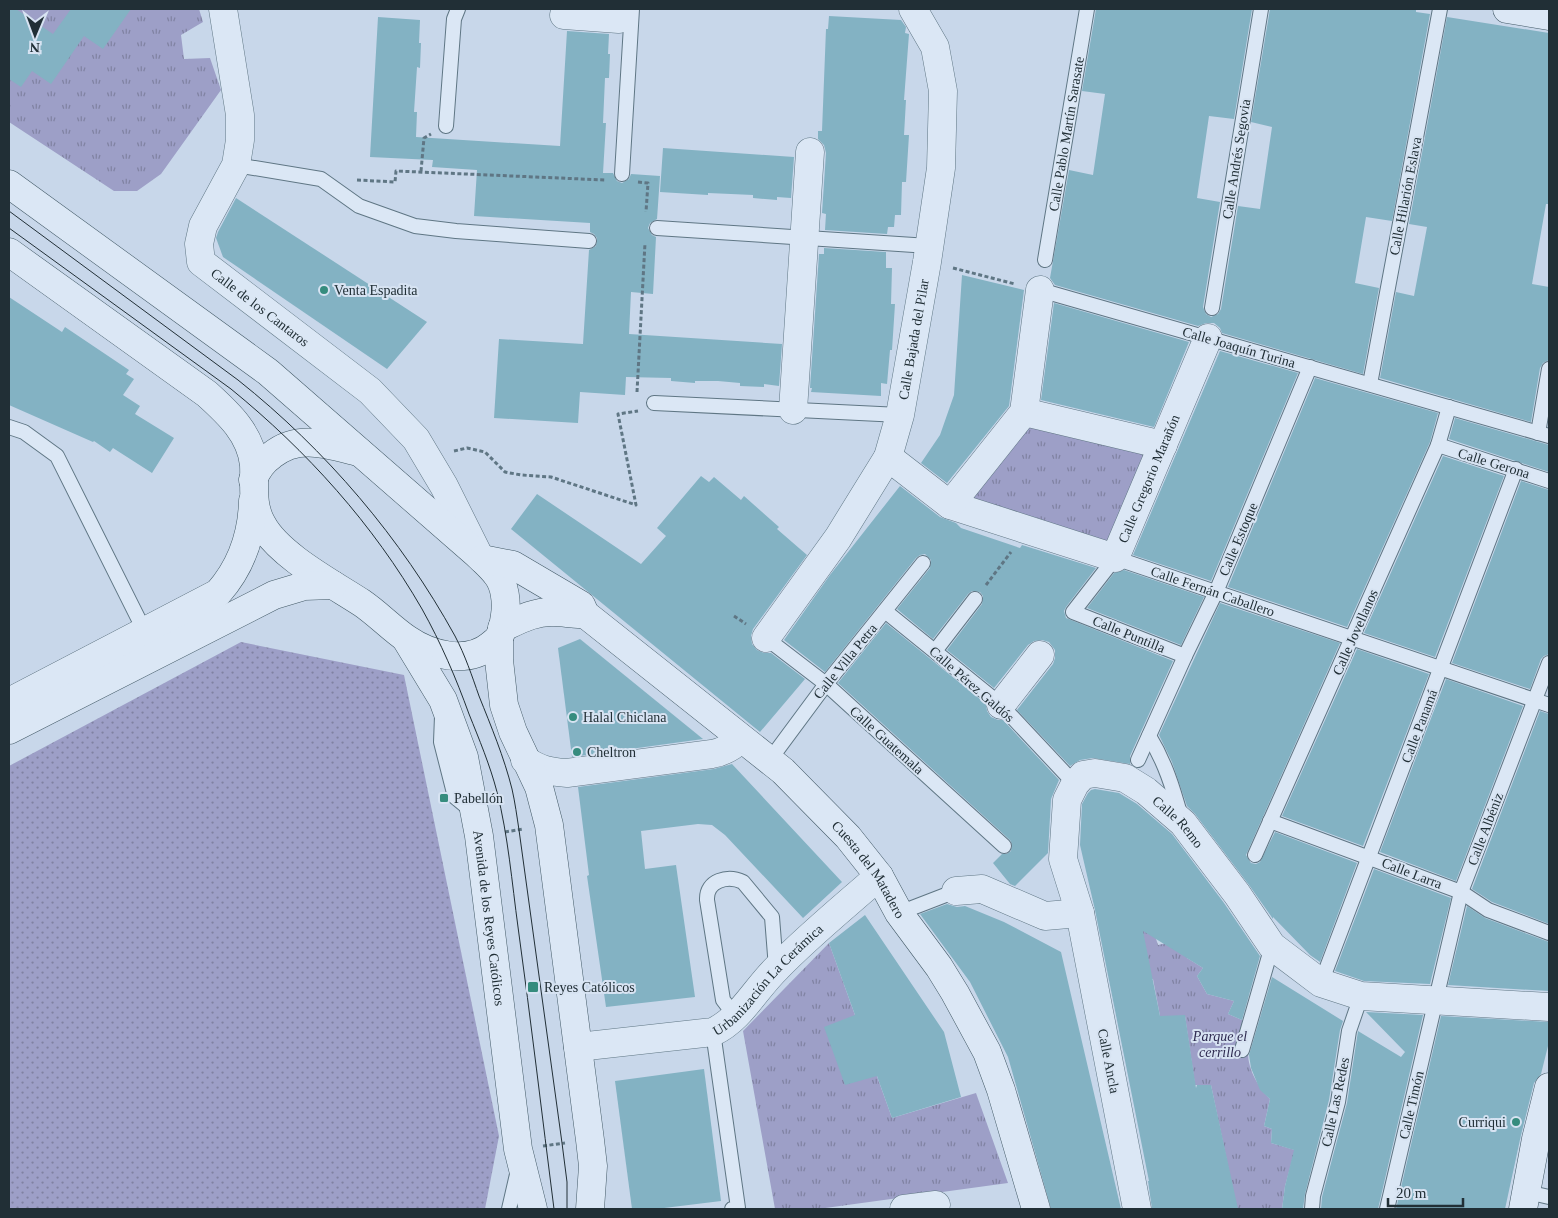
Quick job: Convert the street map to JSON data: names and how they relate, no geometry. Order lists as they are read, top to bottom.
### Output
{
  "streets": {
    "street": [
      "Calle de los Cantaros",
      "Calle Bajada del Pilar",
      "Calle Gregorio Marañón",
      "Calle Fernán Caballero",
      "Calle Remo",
      "Cuesta del Matadero",
      "Avenida de los Reyes Católicos",
      "Urbanización La Cerámica",
      "Calle Ancla"
    ],
    "lane": [
      "Calle Pablo Martín Sarasate",
      "Calle Andrés Segovia",
      "Calle Hilarión Eslava",
      "Calle Joaquín Turina",
      "Calle Gerona",
      "Calle Estoque",
      "Calle Jovellanos",
      "Calle Puntilla",
      "Calle Villa Petra",
      "Calle Pérez Galdós",
      "Calle Panamá",
      "Calle Guatemala",
      "Calle Albéniz",
      "Calle Larra",
      "Calle Las Redes",
      "Calle Timón"
    ]
  },
  "crossings": [
    ["Calle Hilarión Eslava", "Calle Joaquín Turina"],
    ["Calle de los Cantaros", "Cuesta del Matadero"],
    ["Calle Bajada del Pilar", "Calle Fernán Caballero"],
    ["Calle Bajada del Pilar", "Calle Guatemala"],
    ["Calle Joaquín Turina", "Calle Gregorio Marañón"],
    ["Calle Joaquín Turina", "Calle Estoque"],
    ["Calle Joaquín Turina", "Calle Jovellanos"],
    ["Calle Gerona", "Calle Jovellanos"],
    ["Calle Gerona", "Calle Panamá"],
    ["Calle Gregorio Marañón", "Calle Fernán Caballero"],
    ["Calle Gregorio Marañón", "Calle Puntilla"],
    ["Calle Estoque", "Calle Fernán Caballero"],
    ["Calle Estoque", "Calle Puntilla"],
    ["Calle Fernán Caballero", "Calle Jovellanos"],
    ["Calle Fernán Caballero", "Calle Panamá"],
    ["Calle Fernán Caballero", "Calle Albéniz"],
    ["Calle Jovellanos", "Calle Larra"],
    ["Calle Villa Petra", "Calle Pérez Galdós"],
    ["Calle Villa Petra", "Calle Guatemala"],
    ["Calle Villa Petra", "Cuesta del Matadero"],
    ["Calle Pérez Galdós", "Calle Remo"],
    ["Calle Panamá", "Calle Remo"],
    ["Calle Panamá", "Calle Larra"],
    ["Calle Remo", "Calle Albéniz"],
    ["Calle Remo", "Calle Las Redes"],
    ["Calle Remo", "Calle Timón"],
    ["Calle Albéniz", "Calle Larra"],
    ["Calle Albéniz", "Calle Timón"],
    ["Cuesta del Matadero", "Urbanización La Cerámica"]
  ],
  "parks": ["Parque el cerrillo"],
  "places": {
    "other": [
      "Venta Espadita",
      "Halal Chiclana",
      "Cheltron",
      "Curriqui"
    ],
    "transit": ["Pabellón", "Reyes Católicos"]
  },
  "scale_bar": "20 m",
  "north": "bottom"
}
